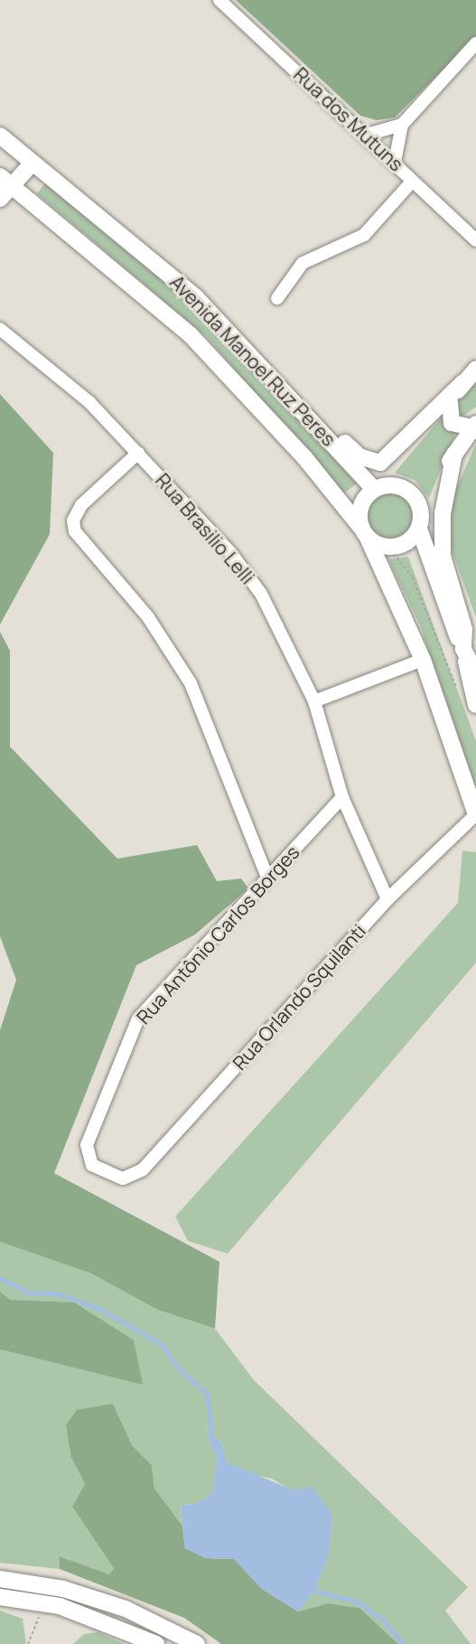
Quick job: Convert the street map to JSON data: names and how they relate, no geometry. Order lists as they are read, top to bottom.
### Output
{
  "streets": {
    "main road": ["Avenida Manoel Ruz Peres"],
    "street": [
      "Rua dos Mutuns",
      "Rua Brasilio Lelli",
      "Rua Antônio Carlos Borges",
      "Rua Orlando Squilanti"
    ]
  },
  "crossings": [
    ["Avenida Manoel Ruz Peres", "Rua Orlando Squilanti"],
    ["Rua Brasilio Lelli", "Rua Antônio Carlos Borges"],
    ["Rua Brasilio Lelli", "Rua Orlando Squilanti"],
    ["Rua Antônio Carlos Borges", "Rua Orlando Squilanti"]
  ]
}
